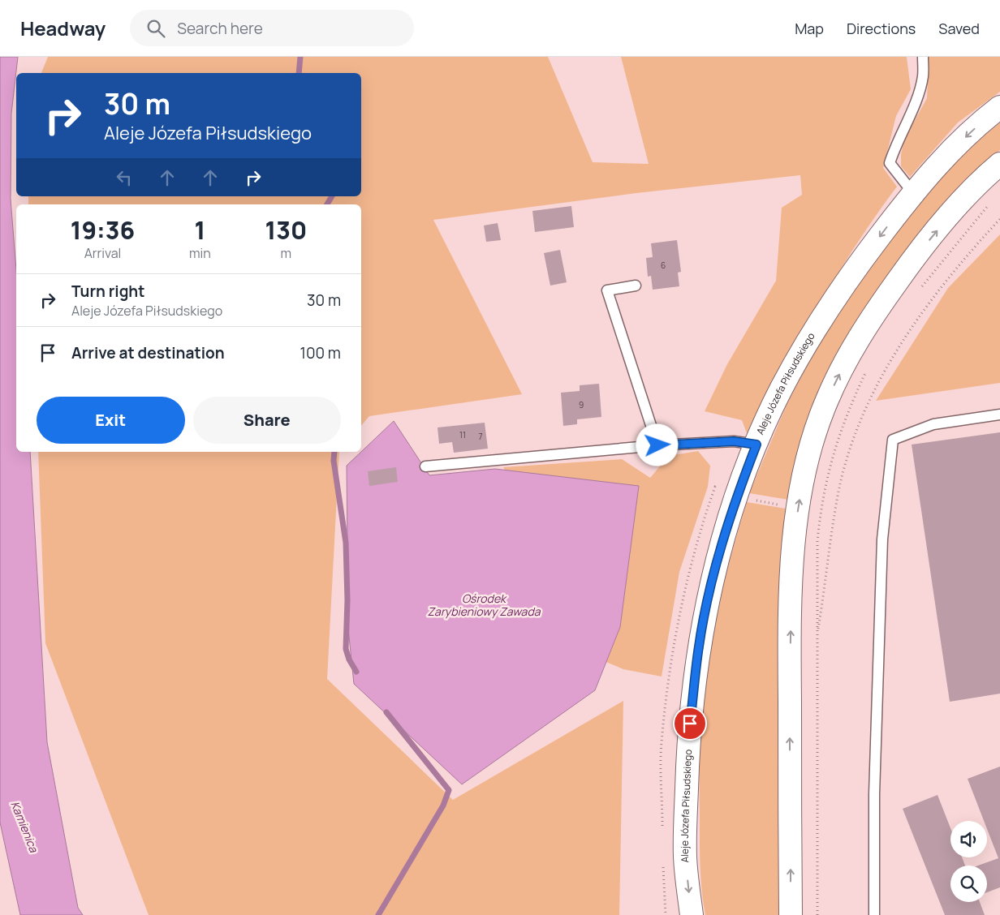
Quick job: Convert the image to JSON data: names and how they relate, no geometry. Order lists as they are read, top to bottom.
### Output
{
  "streets": {
    "main road": ["Aleje Józefa Piłsudskiego"]
  },
  "water": ["Ośrodek Zarybieniowy Zawada", "Kamienica"],
  "house_numbers": [
    "6",
    "9",
    "11",
    "7"
  ],
  "page": {
    "header": "Headway",
    "search": "Search here",
    "nav": ["Map", "Directions", "Saved"],
    "turn": ["30 m", "Aleje Józefa Piłsudskiego"],
    "eta": [
      "19:36",
      "Arrival",
      "1",
      "min",
      "130",
      "m"
    ],
    "list": [
      {
        "name": "Turn right",
        "note": "Aleje Józefa Piłsudskiego",
        "value": "30 m"
      },
      {
        "name": "Arrive at destination",
        "value": "100 m"
      }
    ],
    "buttons": ["Exit", "Share"]
  }
}
